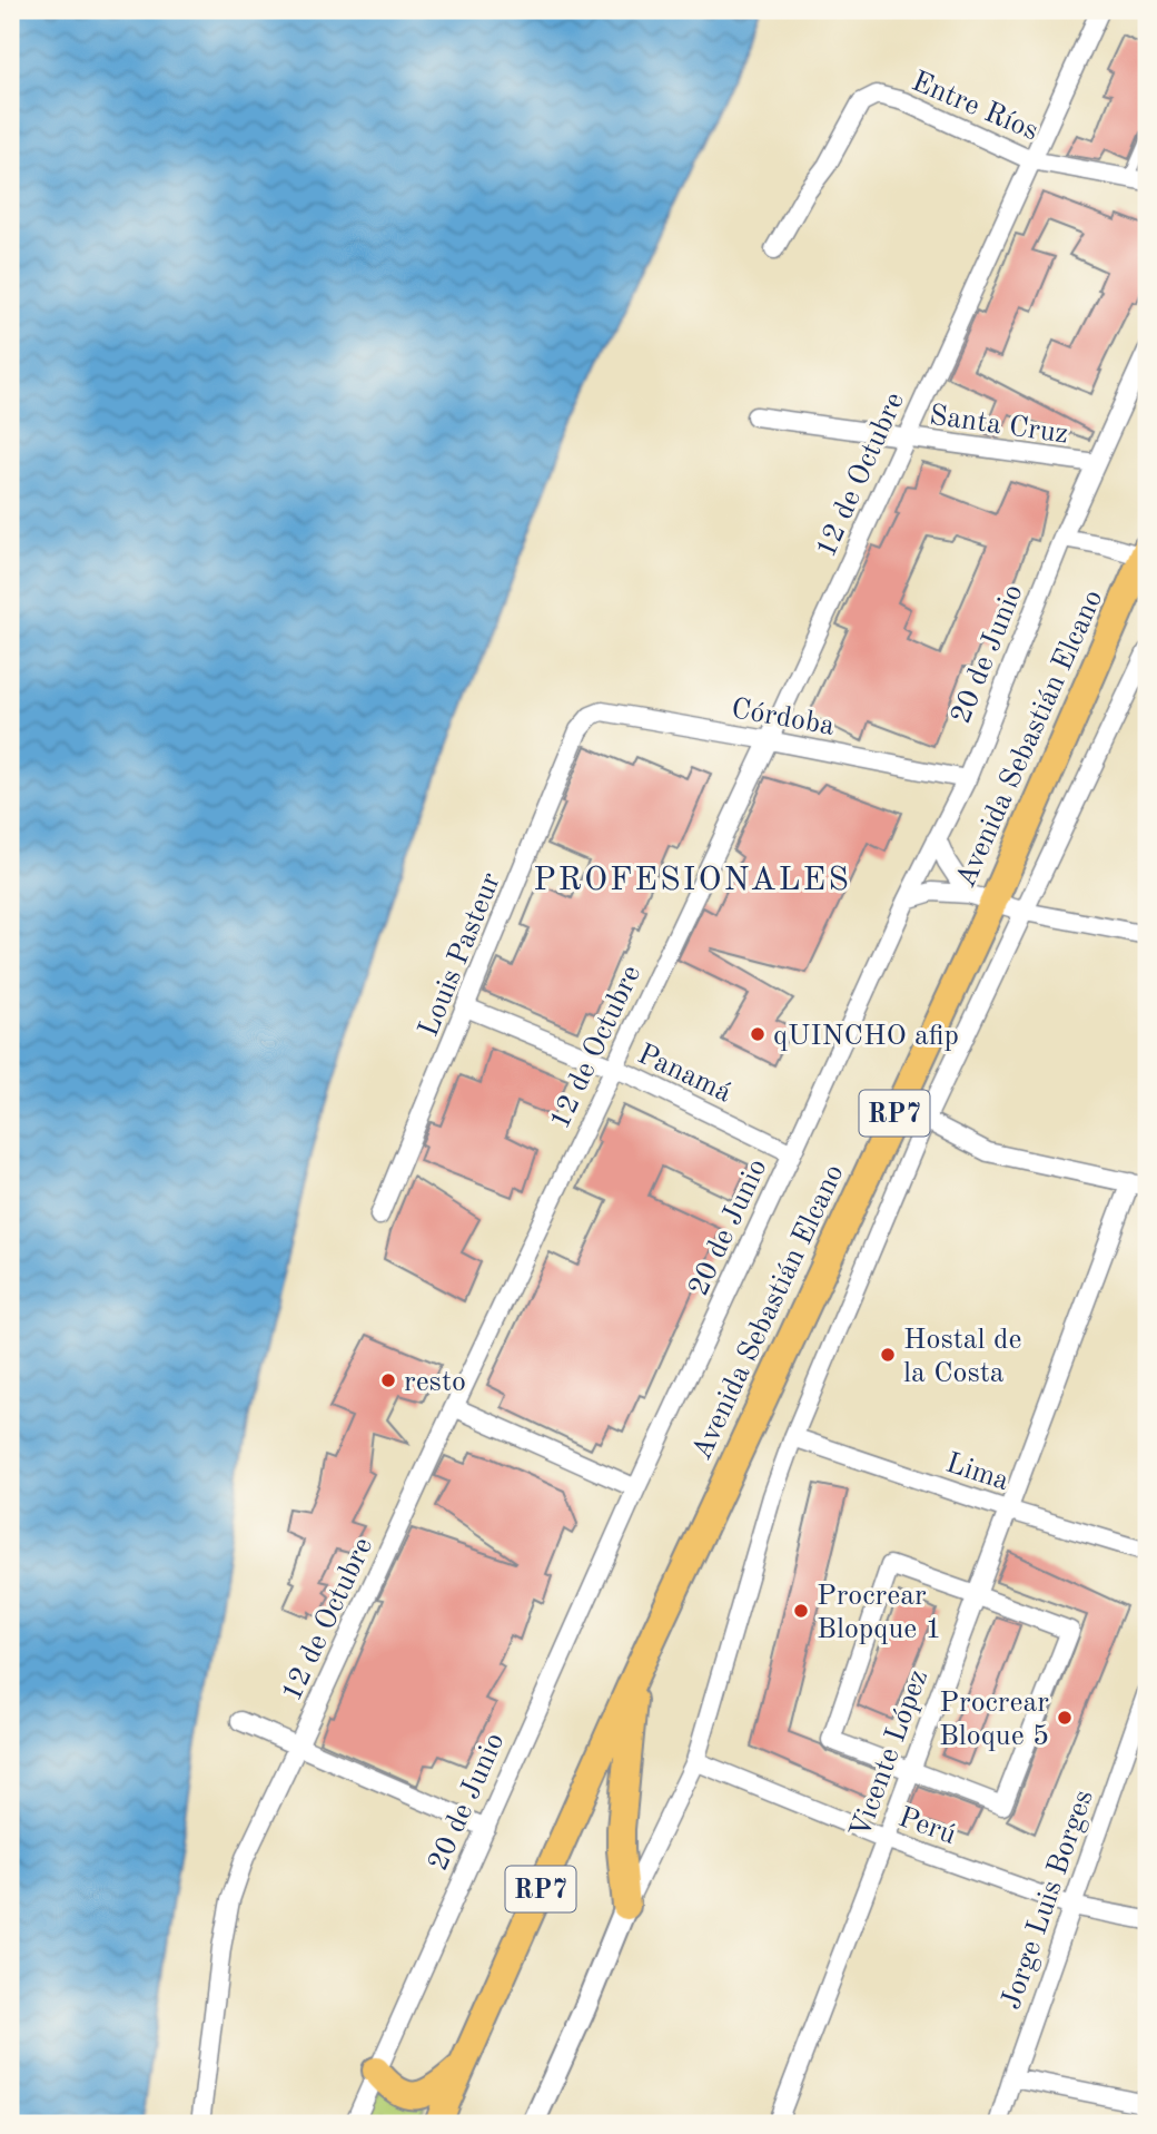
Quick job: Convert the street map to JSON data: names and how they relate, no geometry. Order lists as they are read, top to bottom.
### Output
{
  "streets": {
    "main road": ["Avenida Sebastián Elcano", "RP7"],
    "street": [
      "Entre Ríos",
      "Santa Cruz",
      "12 de Octubre",
      "20 de Junio",
      "Córdoba",
      "Louis Pasteur",
      "Panamá",
      "Lima",
      "Vicente López",
      "Perú",
      "Jorge Luis Borges"
    ]
  },
  "crossings": [
    ["Entre Ríos", "12 de Octubre"],
    ["Santa Cruz", "12 de Octubre"],
    ["Santa Cruz", "20 de Junio"],
    ["12 de Octubre", "Córdoba"],
    ["12 de Octubre", "Panamá"],
    ["20 de Junio", "Córdoba"],
    ["20 de Junio", "Panamá"],
    ["Córdoba", "Louis Pasteur"],
    ["Louis Pasteur", "Panamá"],
    ["Lima", "Vicente López"],
    ["Vicente López", "Perú"],
    ["Perú", "Jorge Luis Borges"]
  ],
  "districts": ["PROFESIONALES"],
  "places": [
    "qUINCHO afip",
    "Hostal de la Costa",
    "resto",
    "Procrear Blopque 1",
    "Procrear Bloque 5"
  ]
}
